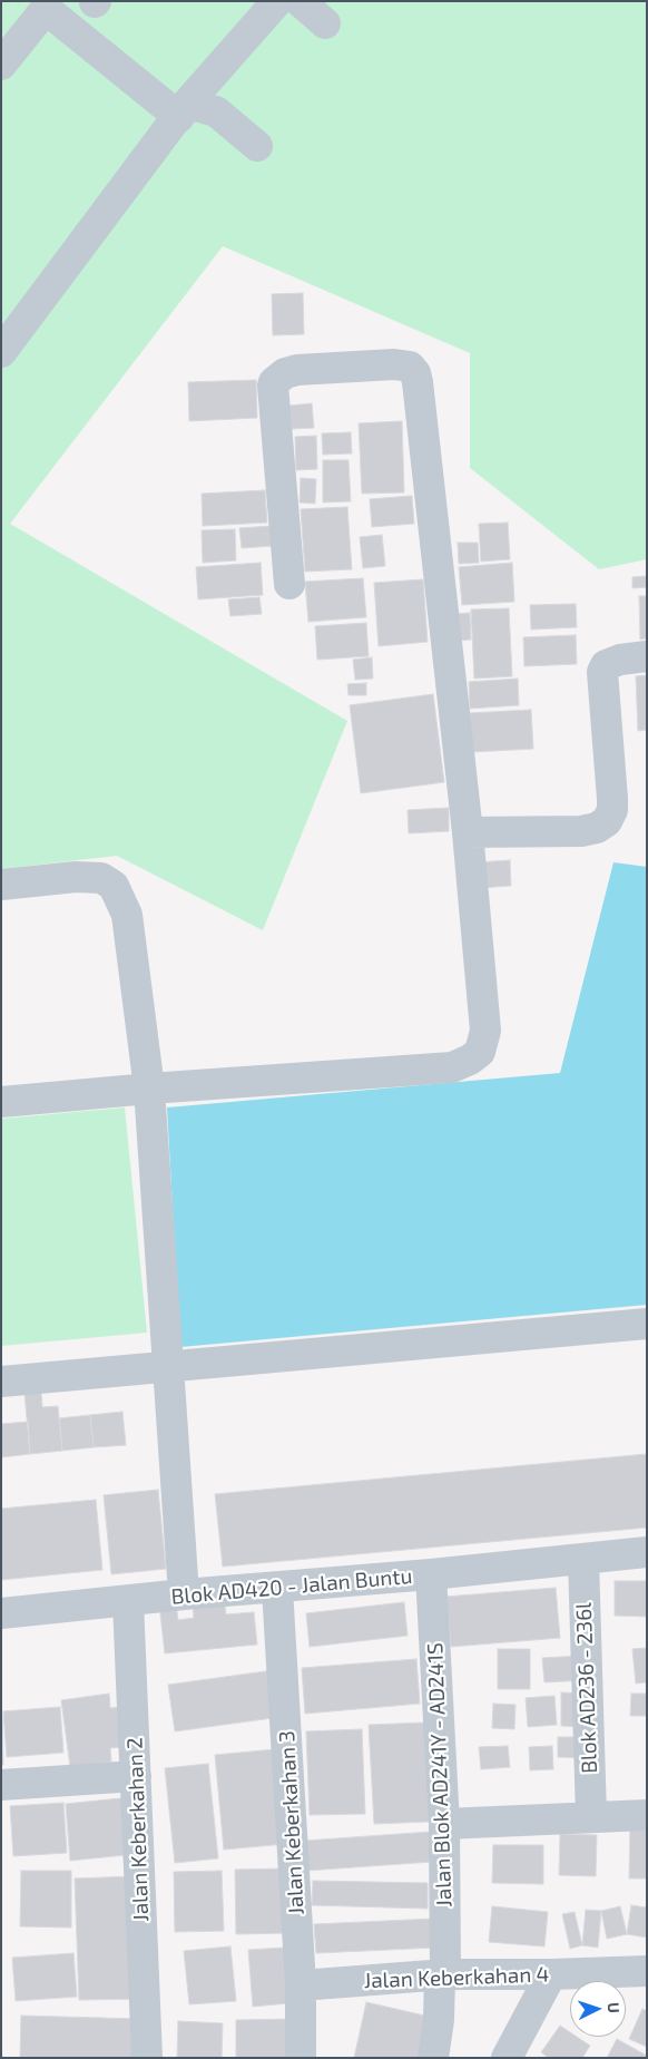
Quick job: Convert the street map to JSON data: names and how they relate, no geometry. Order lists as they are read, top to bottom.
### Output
{
  "streets": {
    "street": [
      "Blok AD420 - Jalan Buntu",
      "Blok AD236 - 236l",
      "Jalan Blok AD241Y - AD241S",
      "Jalan Keberkahan 3",
      "Jalan Keberkahan 2",
      "Jalan Keberkahan 4"
    ]
  },
  "crossings": [
    ["Blok AD420 - Jalan Buntu", "Blok AD236 - 236l"],
    ["Blok AD420 - Jalan Buntu", "Jalan Blok AD241Y - AD241S"],
    ["Blok AD420 - Jalan Buntu", "Jalan Keberkahan 3"],
    ["Blok AD420 - Jalan Buntu", "Jalan Keberkahan 2"],
    ["Jalan Blok AD241Y - AD241S", "Jalan Keberkahan 4"],
    ["Jalan Keberkahan 3", "Jalan Keberkahan 4"]
  ],
  "north": "right"
}
